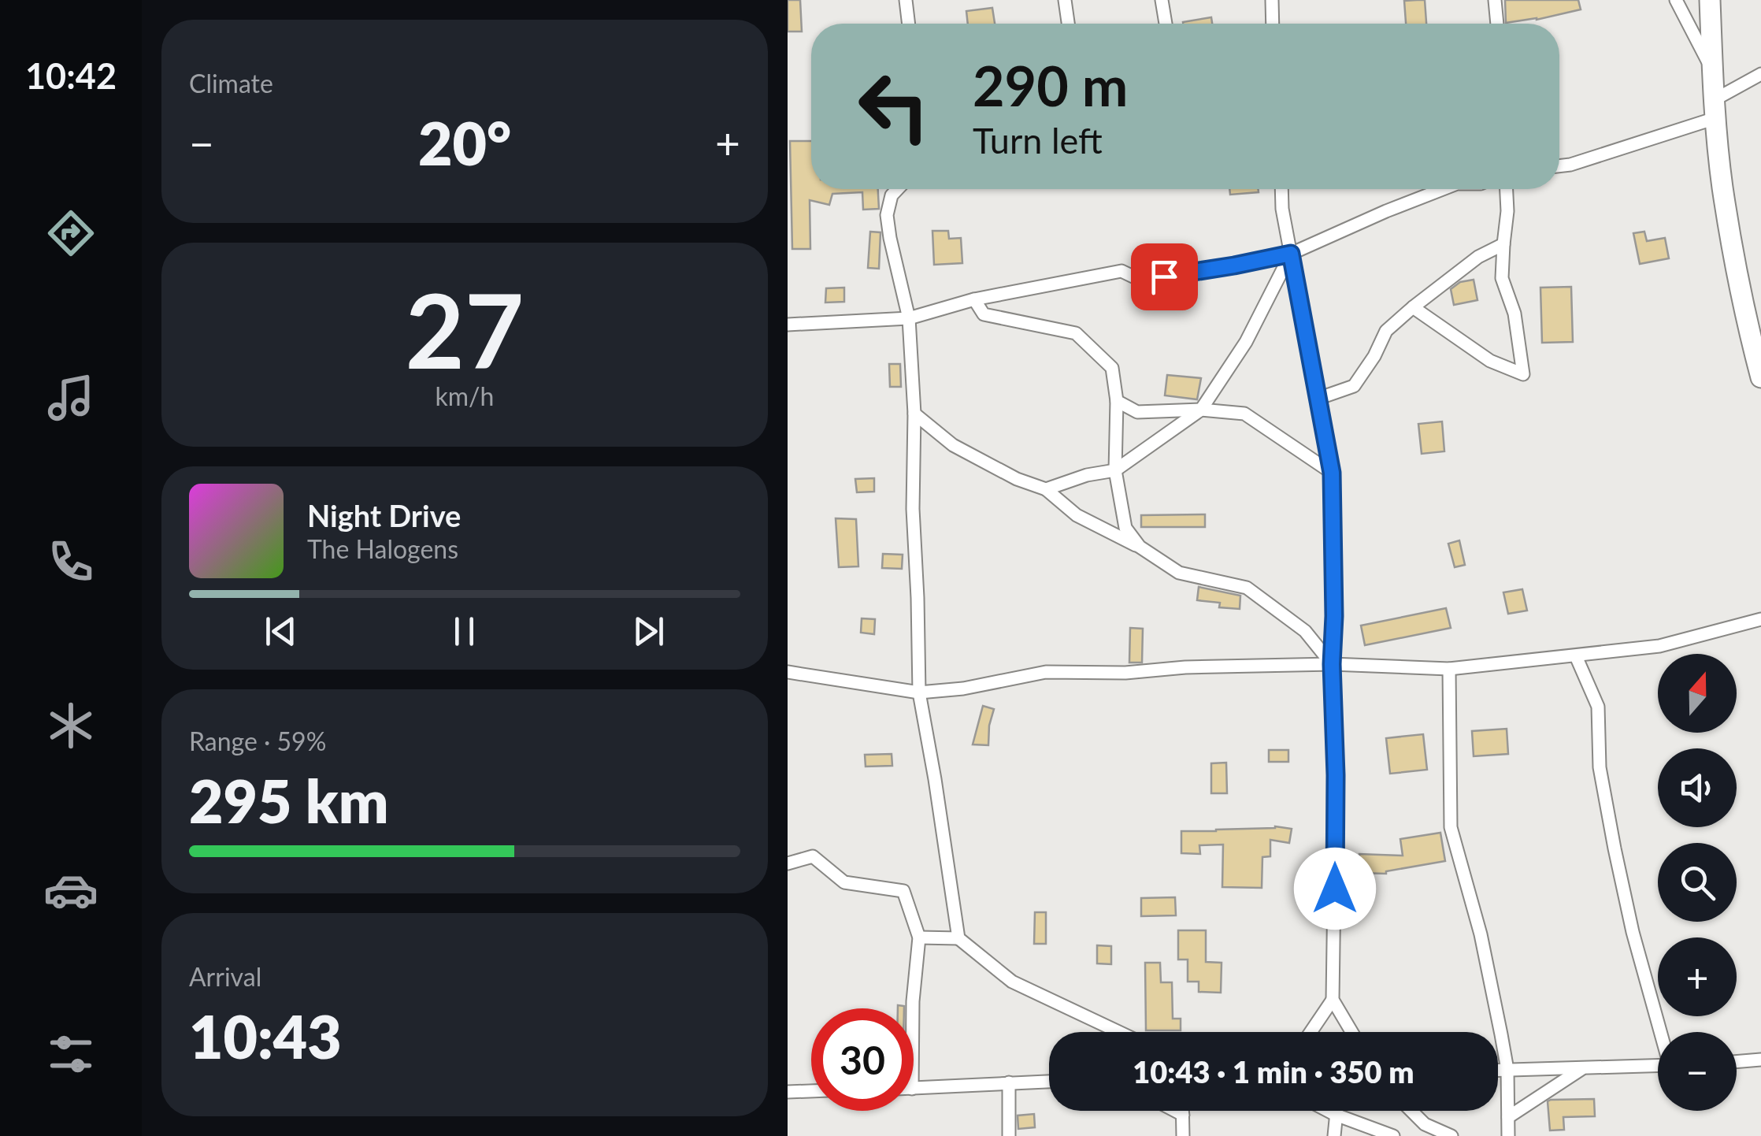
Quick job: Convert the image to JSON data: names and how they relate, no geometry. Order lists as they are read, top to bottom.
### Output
{
  "north": "top",
  "page": {
    "tabs": "10:42",
    "tile": [
      "Climate",
      ["27", "km/h"],
      ["Range · 59%", "295 km"],
      ["Arrival", "10:43"]
    ],
    "turn": ["290 m", "Turn left"],
    "heat": ["−", "20°", "+"],
    "song": ["Night Drive", "The Halogens"],
    "map_buttons": ["+", "−"],
    "limit": "30",
    "trip": "10:43 · 1 min · 350 m"
  }
}
